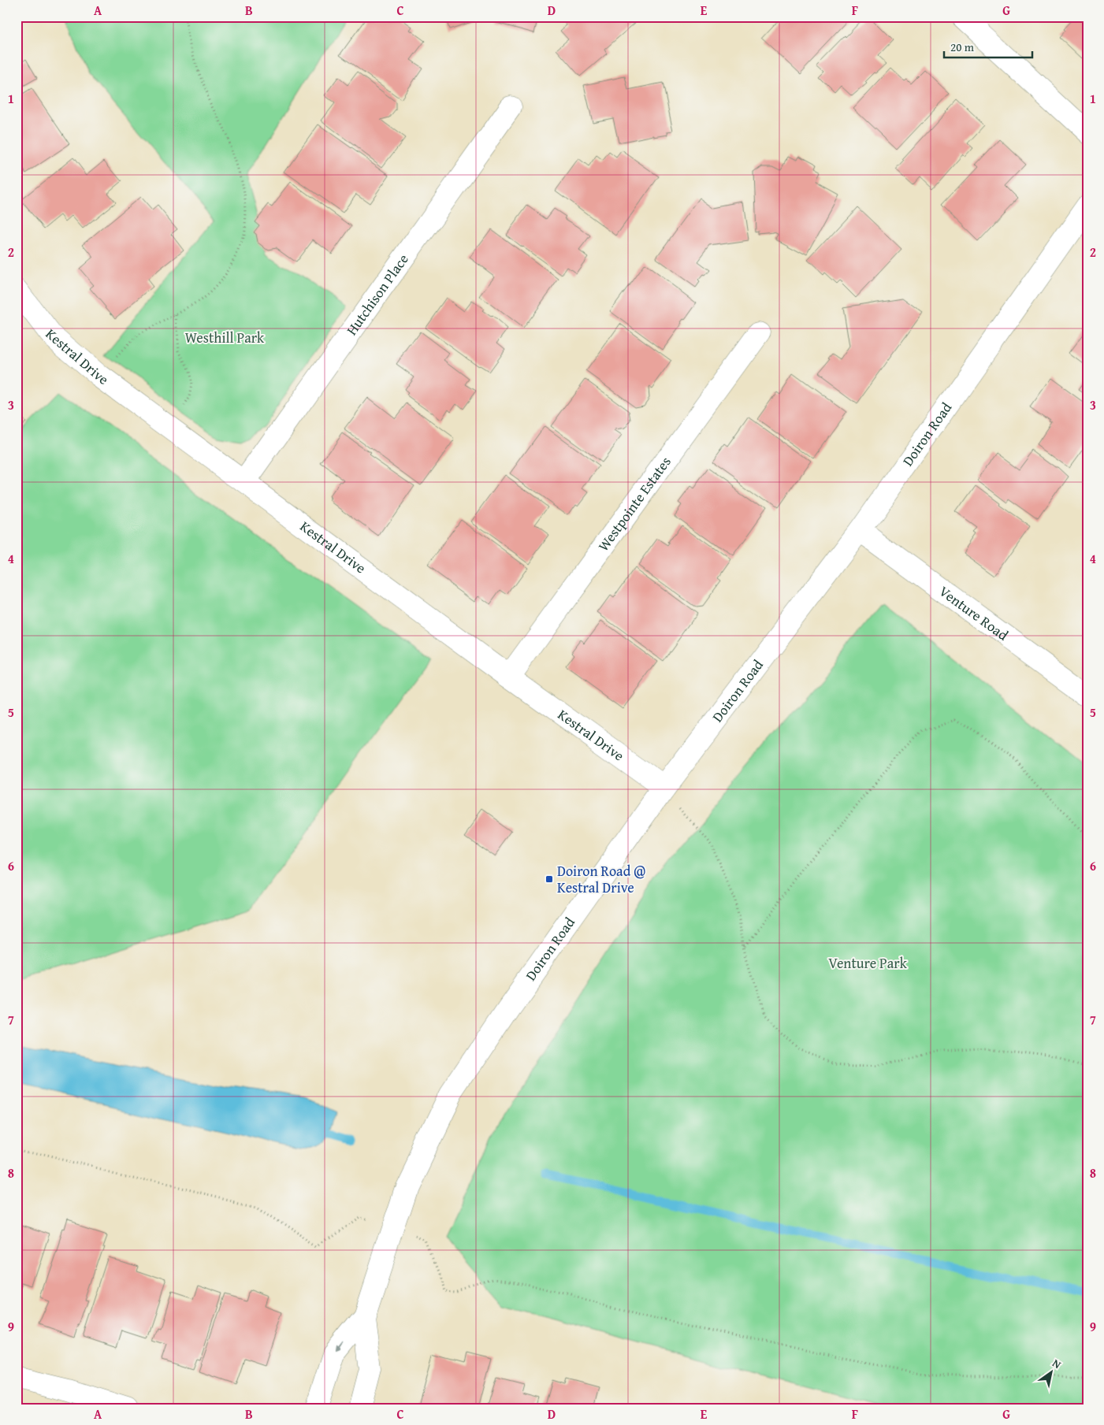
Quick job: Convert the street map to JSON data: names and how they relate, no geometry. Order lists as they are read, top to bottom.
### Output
{
  "streets": {
    "street": [
      "Hutchison Place",
      "Kestral Drive",
      "Doiron Road",
      "Westpointe Estates",
      "Venture Road"
    ]
  },
  "crossings": [
    ["Hutchison Place", "Kestral Drive"],
    ["Kestral Drive", "Doiron Road"],
    ["Kestral Drive", "Westpointe Estates"],
    ["Doiron Road", "Venture Road"]
  ],
  "parks": ["Westhill Park", "Venture Park"],
  "places": {
    "transit": ["Doiron Road @ Kestral Drive"]
  },
  "scale_bar": "20 m",
  "north": "top right",
  "grid": {
    "columns": [
      "A",
      "B",
      "C",
      "D",
      "E",
      "F",
      "G"
    ],
    "rows": [
      "1",
      "2",
      "3",
      "4",
      "5",
      "6",
      "7",
      "8",
      "9"
    ]
  }
}
